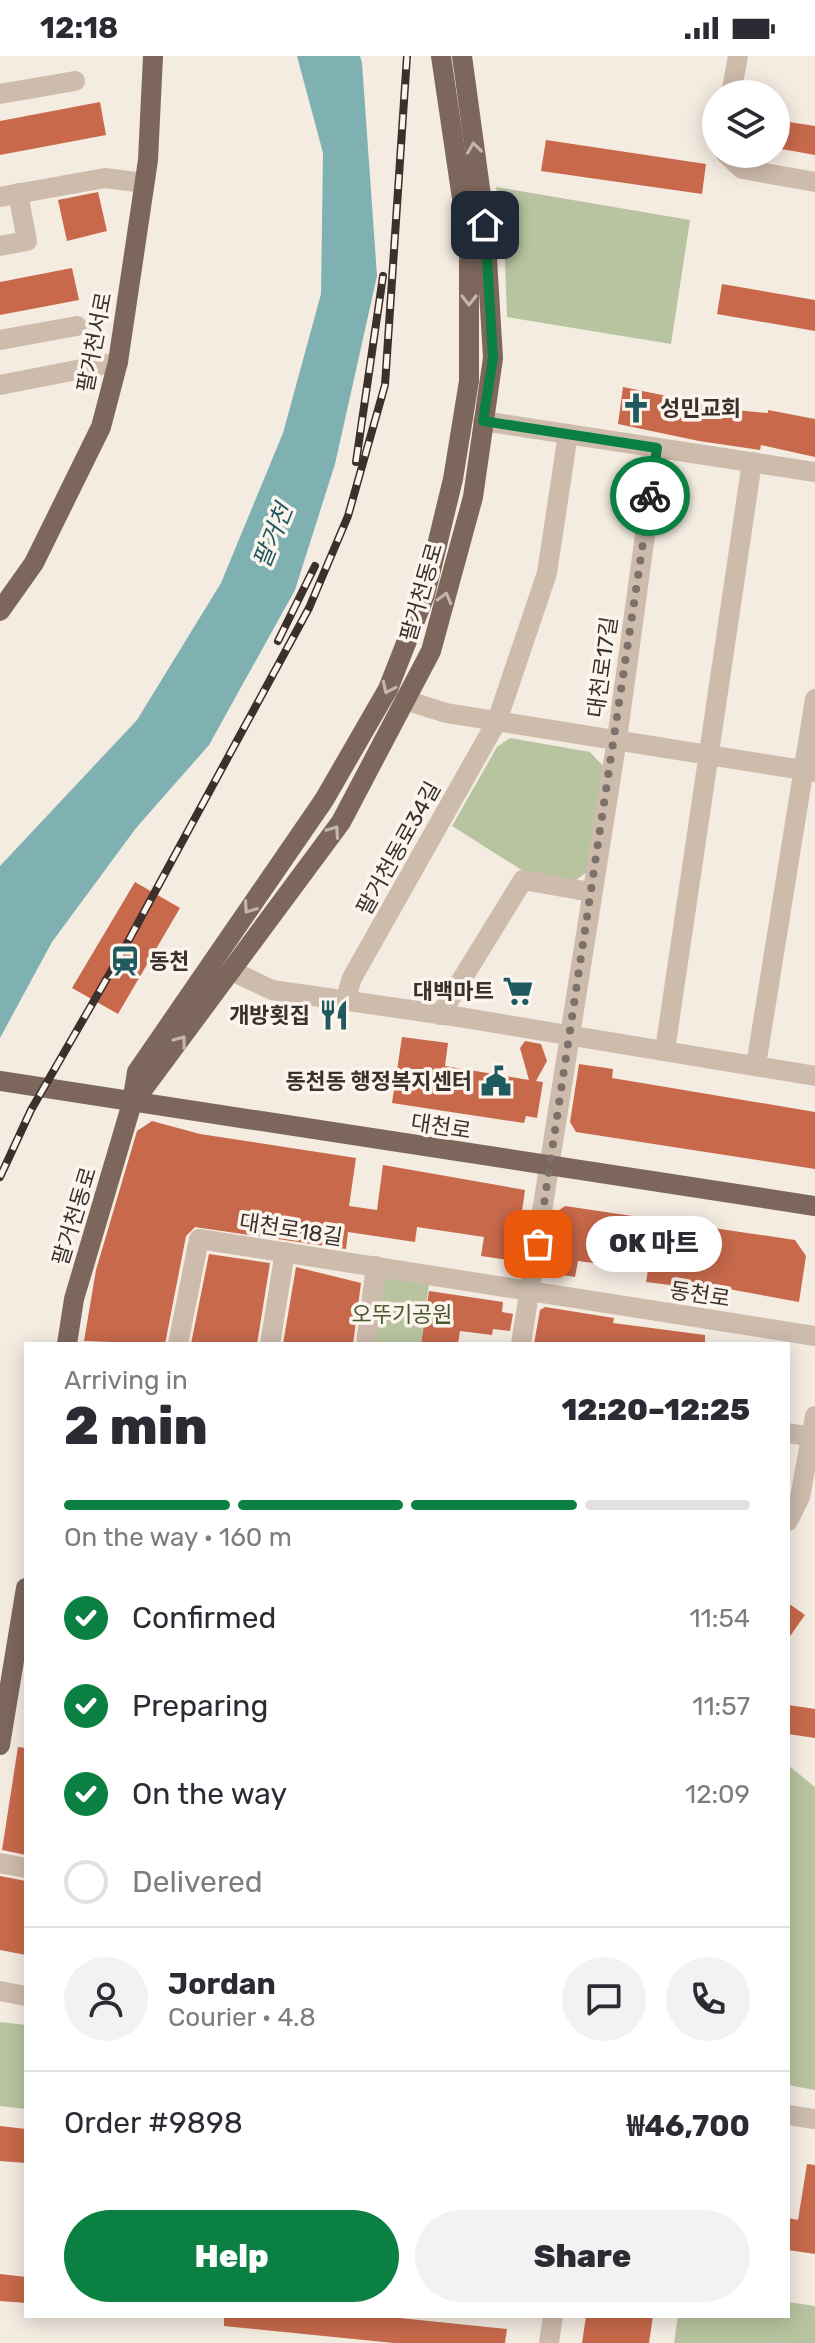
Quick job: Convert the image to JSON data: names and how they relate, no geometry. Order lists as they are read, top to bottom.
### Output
{
  "streets": {
    "main road": ["팔거천서로", "팔거천동로", "대천로"],
    "street": [
      "대천로17길",
      "팔거천동로34길",
      "대천로18길",
      "동천로"
    ]
  },
  "crossings": [
    ["팔거천동로", "대천로"],
    ["대천로17길", "대천로"],
    ["대천로18길", "동천로"]
  ],
  "water": ["팔거천"],
  "parks": ["오뚜기공원"],
  "places": {
    "church": ["성민교회"],
    "station": ["동천"],
    "supermarket": ["대백마트"],
    "restaurant": ["개방횟집"],
    "public building": ["동천동 행정복지센터"],
    "other": ["OK 마트"]
  },
  "page": {
    "status": "12:18",
    "bubble": "OK 마트",
    "heading": ["2 min", "Arriving in", "12:20–12:25"],
    "panel": [
      "Jordan",
      "Courier · 4.8",
      "Order #9898",
      "₩46,700"
    ],
    "bar": "On the way · 160 m",
    "list": [
      ["Confirmed", "11:54"],
      ["Preparing", "11:57"],
      ["On the way", "12:09"],
      "Delivered"
    ],
    "buttons": ["Help", "Share"]
  }
}
